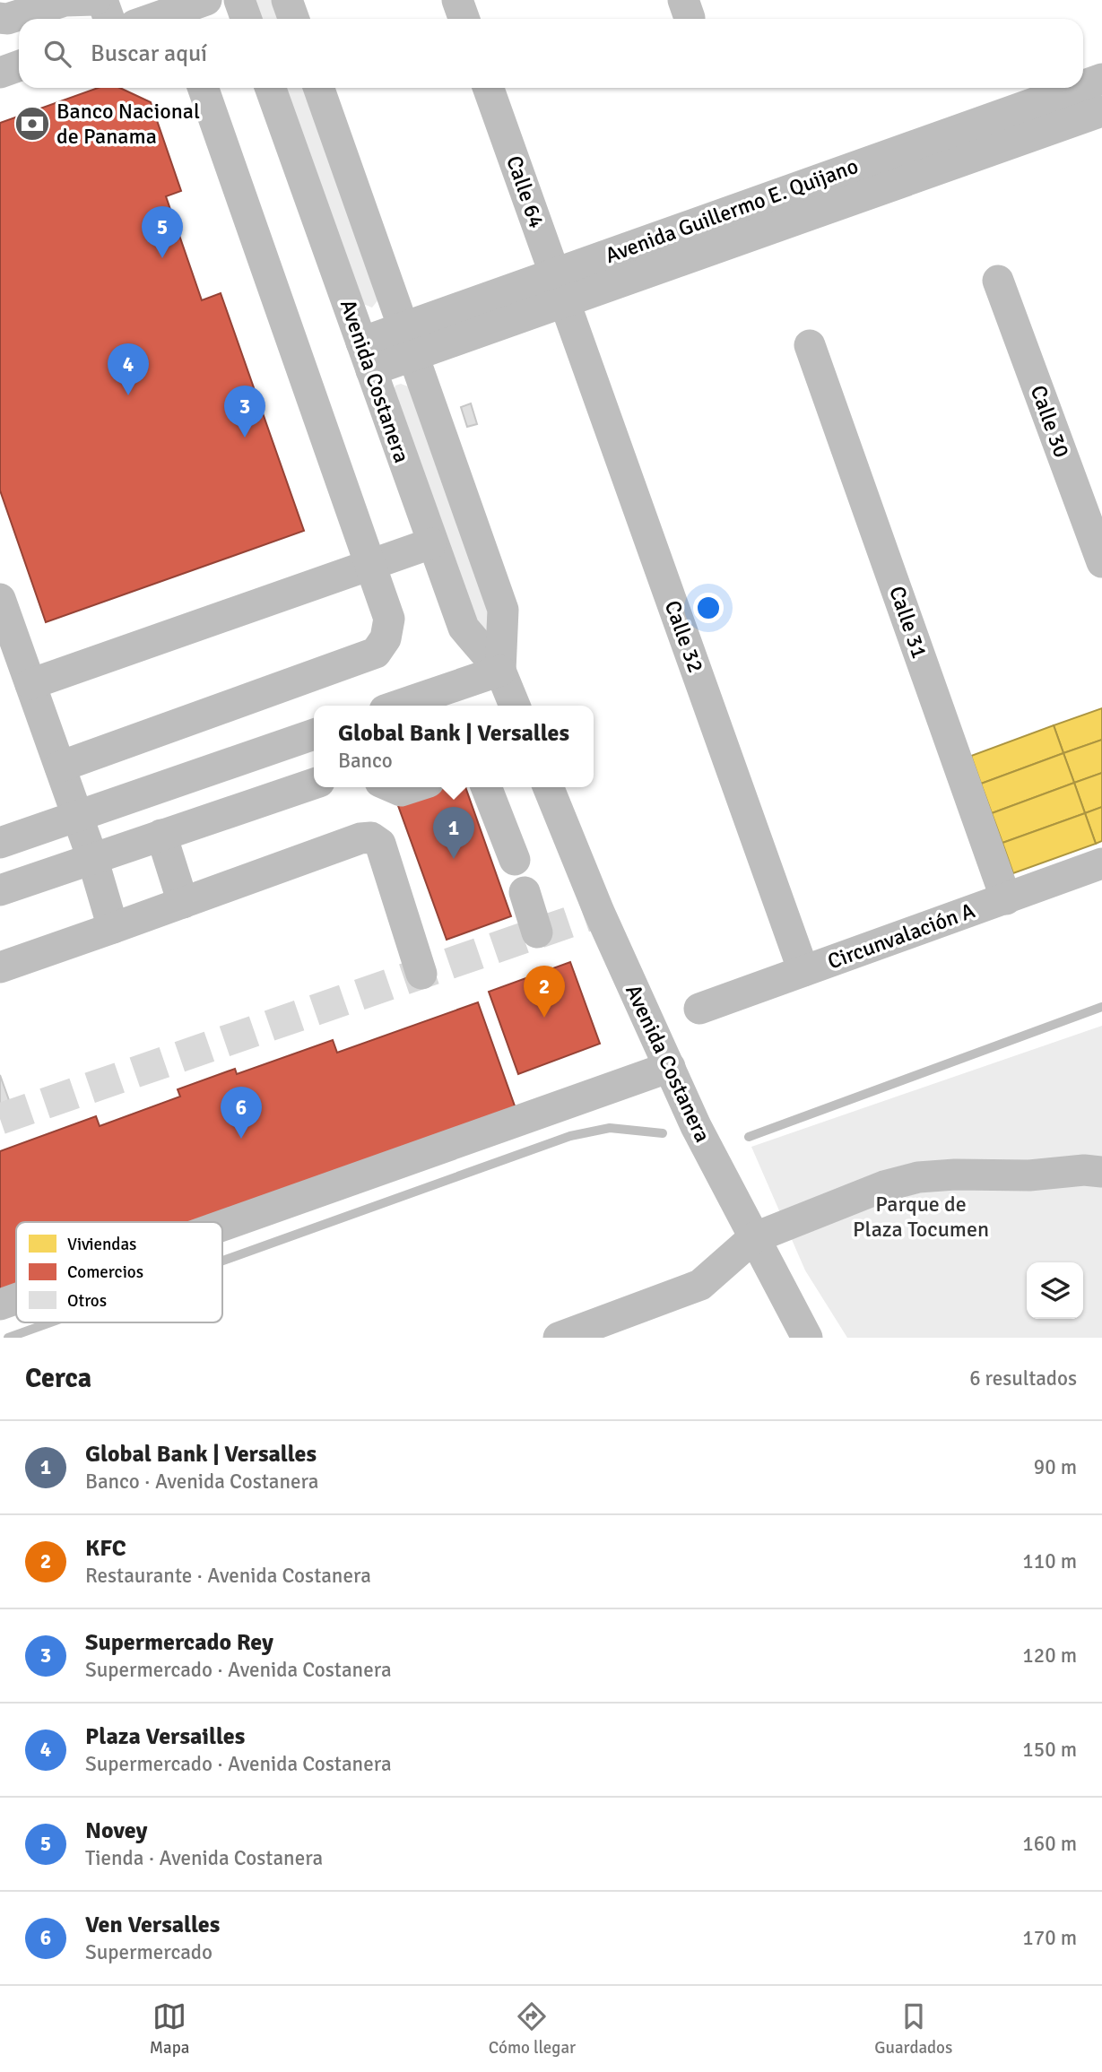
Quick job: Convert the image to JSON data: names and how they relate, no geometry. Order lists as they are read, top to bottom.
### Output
{
  "streets": {
    "street": [
      "Calle 64",
      "Avenida Guillermo E. Quijano",
      "Avenida Costanera",
      "Calle 30",
      "Calle 31",
      "Calle 32",
      "Circunvalación A"
    ]
  },
  "crossings": [
    ["Calle 64", "Avenida Guillermo E. Quijano"],
    ["Calle 64", "Calle 32"],
    ["Avenida Guillermo E. Quijano", "Avenida Costanera"],
    ["Avenida Guillermo E. Quijano", "Calle 32"],
    ["Calle 31", "Circunvalación A"],
    ["Calle 32", "Circunvalación A"]
  ],
  "parks": ["Parque de Plaza Tocumen"],
  "places": {
    "bank": ["Banco Nacional de Panama"]
  },
  "legend": ["Viviendas", "Comercios", "Otros"],
  "page": {
    "search": "Buscar aquí",
    "pins": [
      "5",
      "4",
      "3",
      "1",
      "2",
      "6"
    ],
    "popup": ["Global Bank | Versalles", "Banco"],
    "heading": ["Cerca", "6 resultados"],
    "list": [
      {
        "mark": "1",
        "name": "Global Bank | Versalles",
        "note": "Banco · Avenida Costanera",
        "value": "90 m"
      },
      {
        "mark": "2",
        "name": "KFC",
        "note": "Restaurante · Avenida Costanera",
        "value": "110 m"
      },
      {
        "mark": "3",
        "name": "Supermercado Rey",
        "note": "Supermercado · Avenida Costanera",
        "value": "120 m"
      },
      {
        "mark": "4",
        "name": "Plaza Versailles",
        "note": "Supermercado · Avenida Costanera",
        "value": "150 m"
      },
      {
        "mark": "5",
        "name": "Novey",
        "note": "Tienda · Avenida Costanera",
        "value": "160 m"
      },
      {
        "mark": "6",
        "name": "Ven Versalles",
        "note": "Supermercado",
        "value": "170 m"
      }
    ],
    "nav": ["Mapa", "Cómo llegar", "Guardados"]
  }
}
